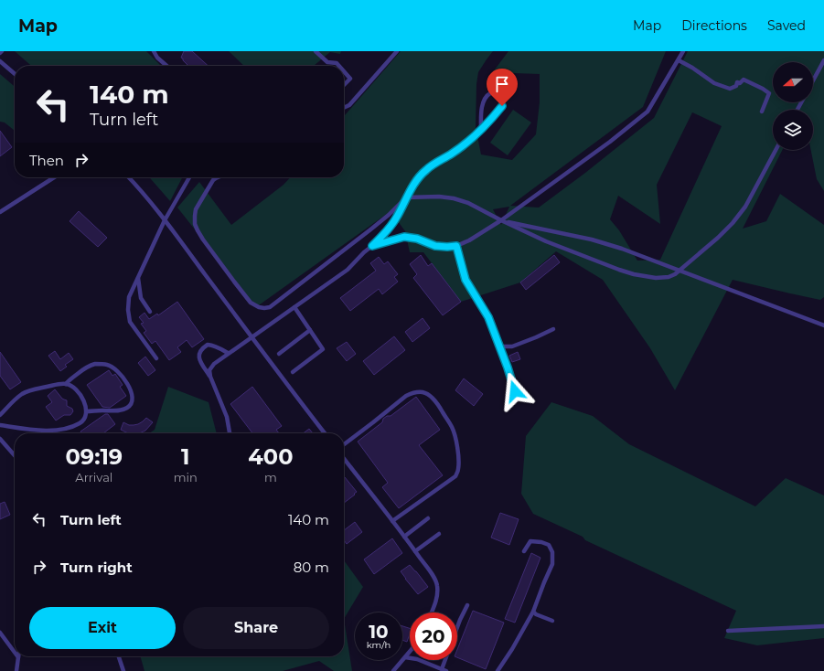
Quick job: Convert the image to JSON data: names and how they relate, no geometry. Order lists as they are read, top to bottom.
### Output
{
  "north": "left",
  "page": {
    "header": "Map",
    "nav": ["Map", "Directions", "Saved"],
    "turn": ["140 m", "Turn left"],
    "then": "Then",
    "eta": [
      "09:19",
      "Arrival",
      "1",
      "min",
      "400",
      "m"
    ],
    "list": [
      {
        "name": "Turn left",
        "value": "140 m"
      },
      {
        "name": "Turn right",
        "value": "80 m"
      }
    ],
    "buttons": ["Exit", "Share"],
    "speed": "10 km/h",
    "limit": "20"
  }
}
